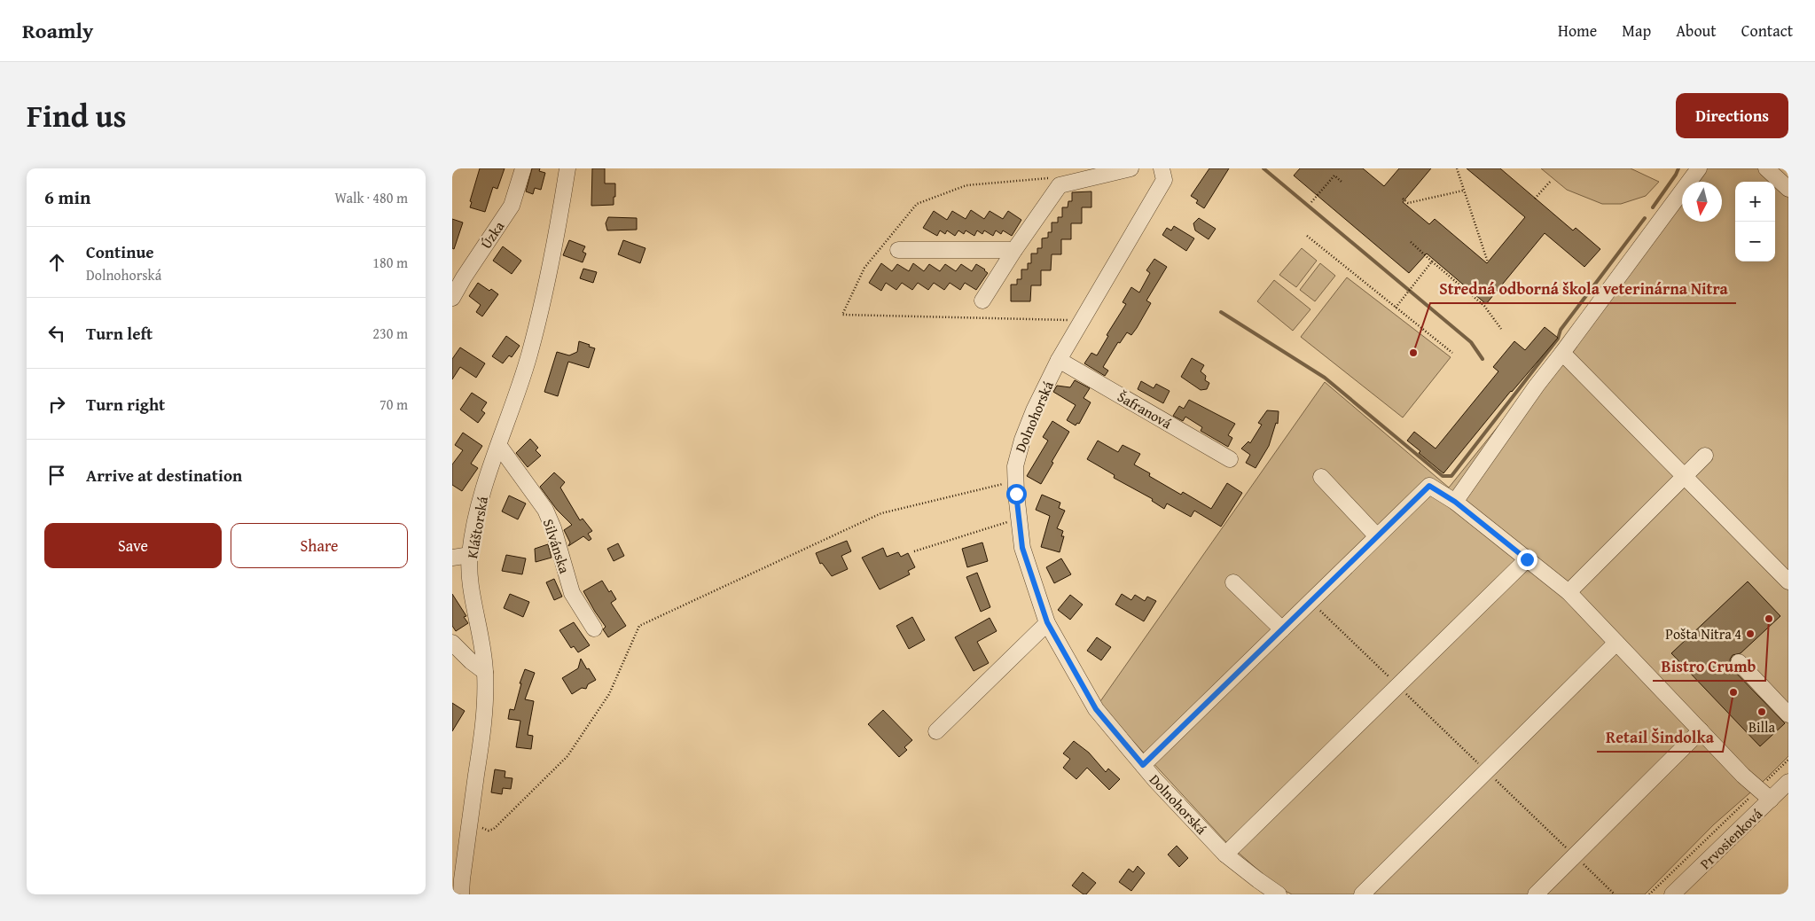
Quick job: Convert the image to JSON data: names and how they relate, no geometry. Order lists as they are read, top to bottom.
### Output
{
  "streets": {
    "street": [
      "Úzka",
      "Šafranová",
      "Dolnohorská",
      "Kláštorská",
      "Silvánska",
      "Prvosienková"
    ]
  },
  "crossings": [
    ["Šafranová", "Dolnohorská"],
    ["Kláštorská", "Silvánska"]
  ],
  "places": [
    "Stredná odborná škola veterinárna Nitra",
    "Bistro Crumb",
    "Pošta Nitra 4",
    "Retail Šindolka",
    "Billa"
  ],
  "north": "bottom",
  "page": {
    "header": "Roamly",
    "nav": [
      "Home",
      "Map",
      "About",
      "Contact"
    ],
    "title": "Find us",
    "buttons": [
      "Directions",
      ["Save", "Share"]
    ],
    "heading": ["6 min", "Walk · 480 m"],
    "map_buttons": ["+", "−"],
    "list": [
      ["Continue", "Dolnohorská", "180 m"],
      ["Turn left", "230 m"],
      ["Turn right", "70 m"],
      "Arrive at destination"
    ]
  }
}
